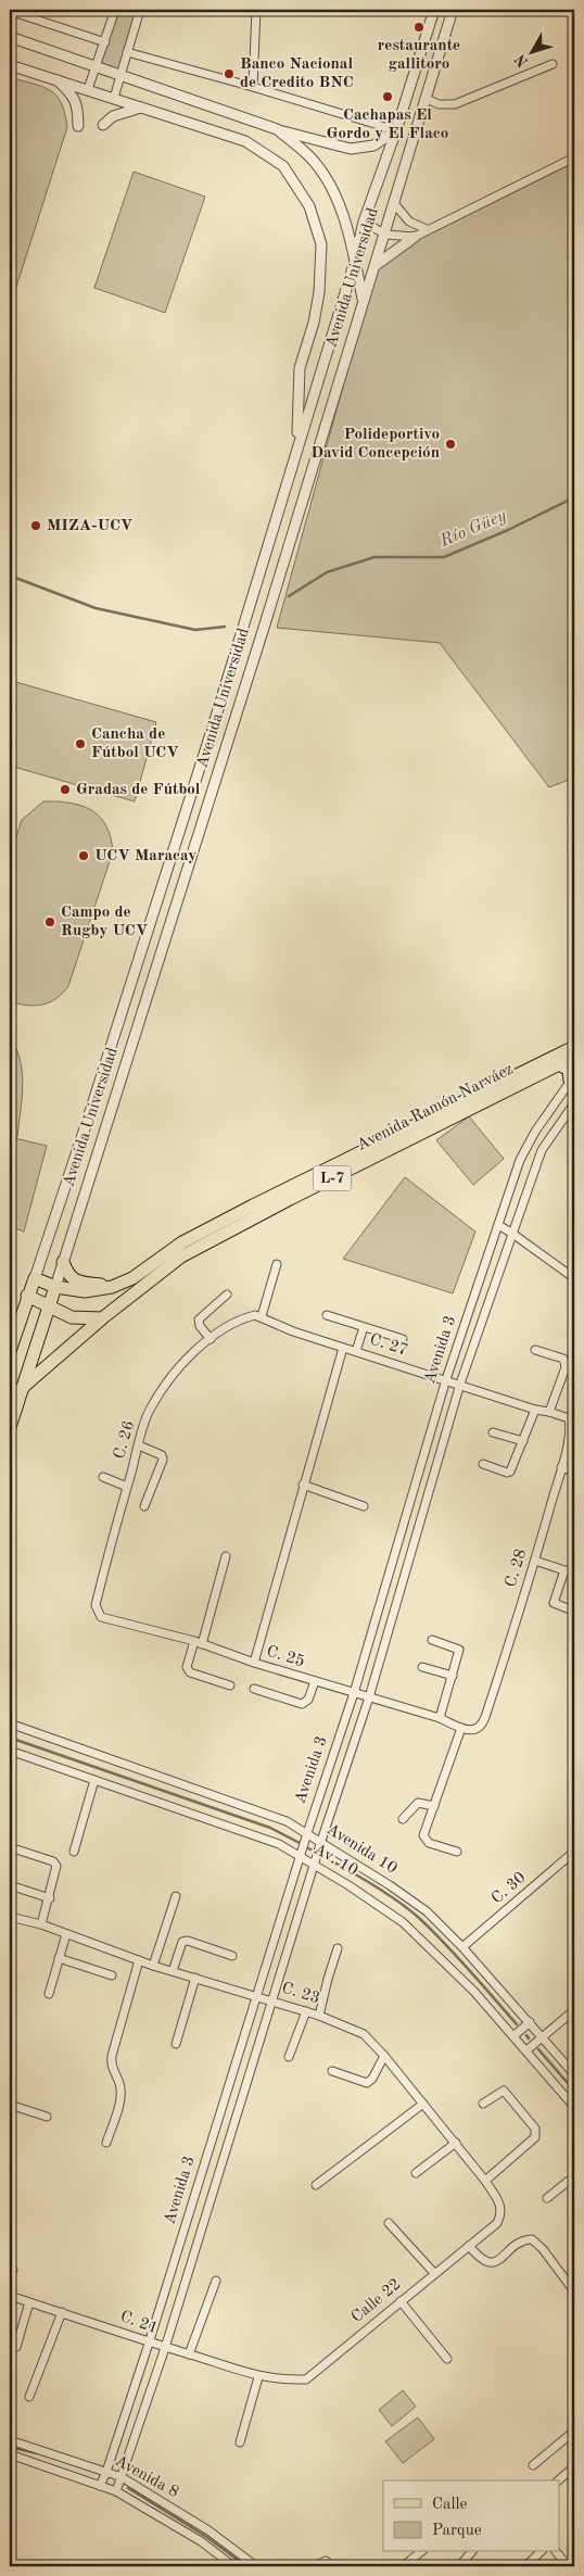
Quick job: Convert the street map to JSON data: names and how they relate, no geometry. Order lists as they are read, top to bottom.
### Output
{
  "streets": {
    "main road": ["Avenida Universidad", "Avenida Ramón Narváez", "L-7"],
    "street": [
      "C. 27",
      "Avenida 3",
      "C. 26",
      "C. 28",
      "C. 25",
      "Avenida 10",
      "Av. 10",
      "C. 30",
      "C. 23",
      "Calle 22",
      "C. 21",
      "Avenida 8"
    ]
  },
  "crossings": [
    ["Avenida Universidad", "Avenida Ramón Narváez"],
    ["C. 27", "Avenida 3"],
    ["C. 27", "C. 26"],
    ["C. 27", "C. 28"],
    ["Avenida 3", "C. 25"],
    ["Avenida 3", "Avenida 10"],
    ["Avenida 3", "Av. 10"],
    ["Avenida 3", "C. 23"],
    ["Avenida 3", "C. 21"],
    ["Avenida 3", "Avenida 8"],
    ["C. 26", "C. 25"],
    ["C. 28", "C. 25"],
    ["Avenida 10", "C. 30"],
    ["C. 23", "Calle 22"],
    ["Calle 22", "C. 21"]
  ],
  "water": ["Río Güey"],
  "places": [
    "restaurante gallitoro",
    "Banco Nacional de Credito BNC",
    "Cachapas El Gordo y El Flaco",
    "Polideportivo David Concepción",
    "MIZA-UCV",
    "Cancha de Fútbol UCV",
    "Gradas de Fútbol",
    "UCV Maracay",
    "Campo de Rugby UCV"
  ],
  "legend": ["Calle", "Parque"],
  "north": "bottom left"
}
